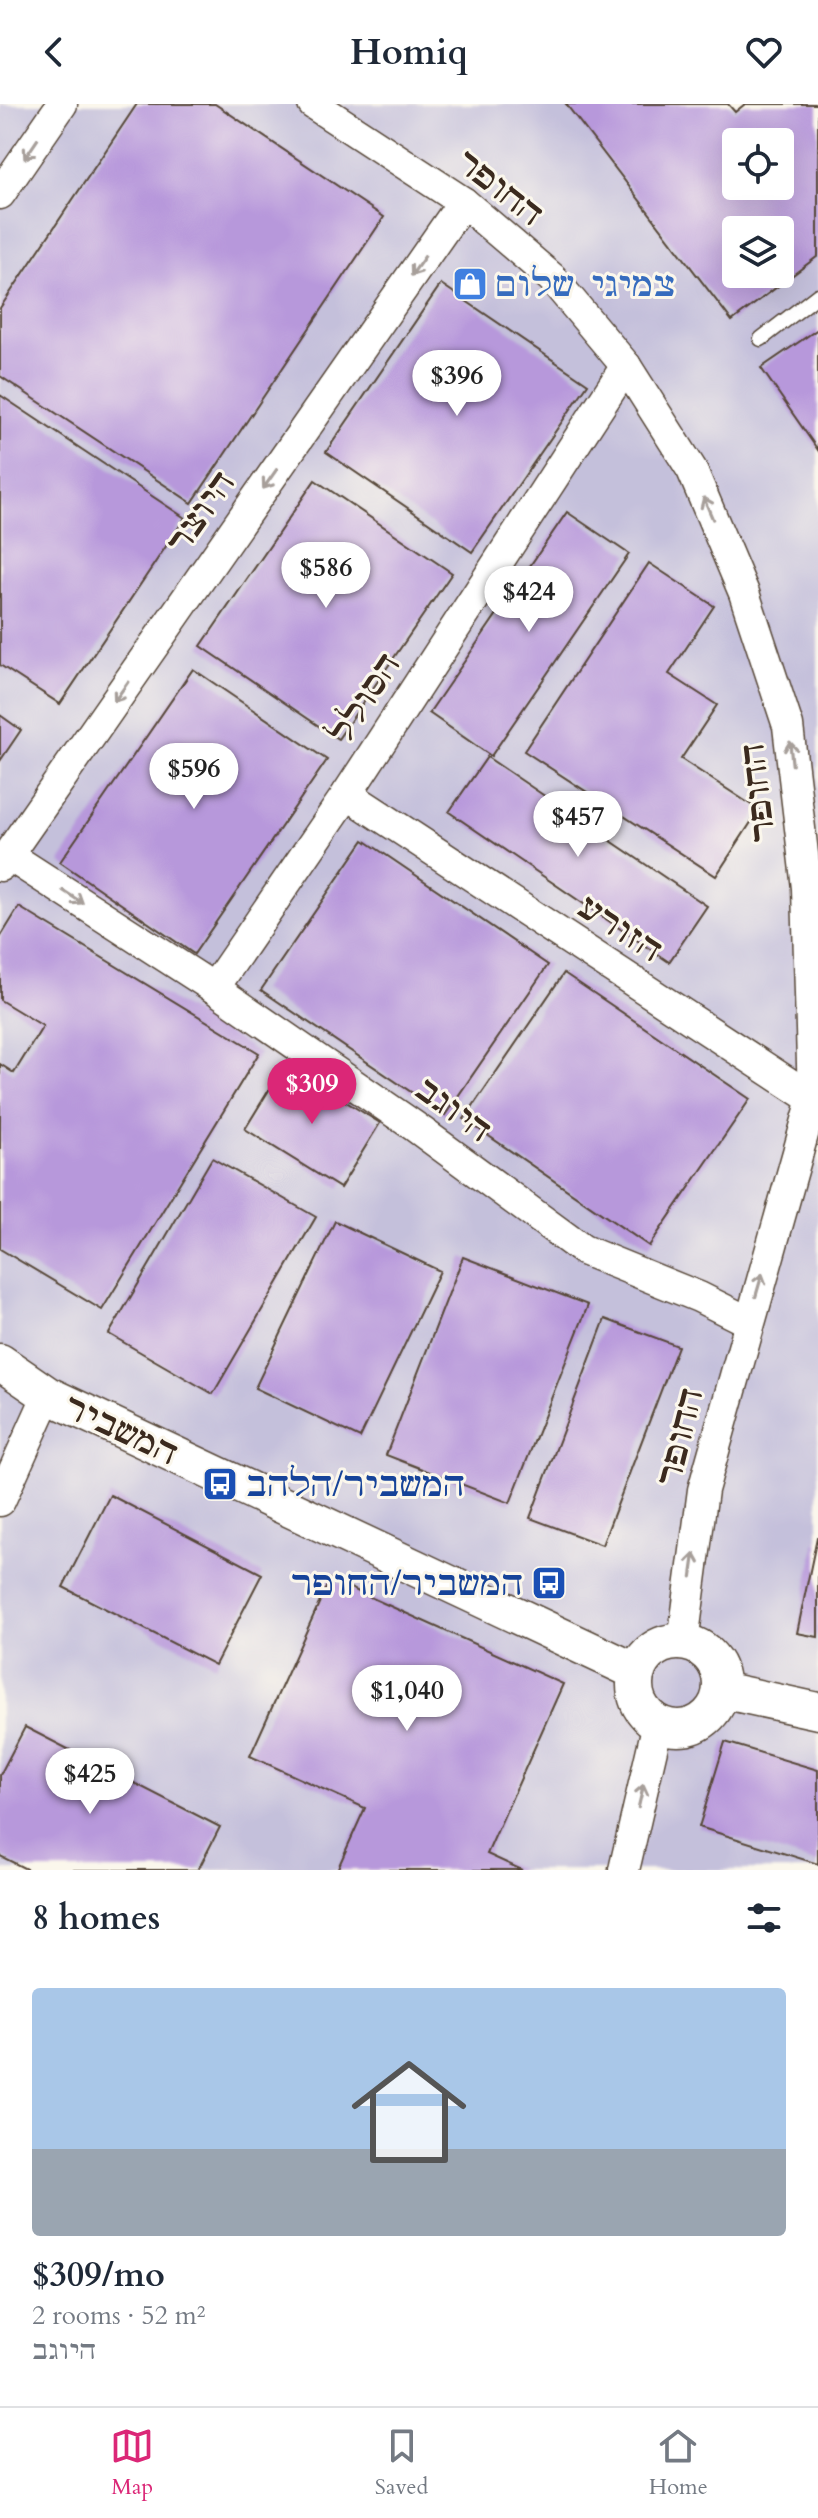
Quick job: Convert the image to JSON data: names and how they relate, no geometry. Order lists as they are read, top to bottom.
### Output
{
  "streets": {
    "street": [
      "החופר",
      "היוצר",
      "הסולל",
      "הזורע",
      "היוגב",
      "המשביר"
    ]
  },
  "crossings": [
    ["החופר", "היוצר"],
    ["החופר", "הסולל"],
    ["החופר", "הזורע"],
    ["החופר", "היוגב"],
    ["החופר", "המשביר"],
    ["היוצר", "היוגב"],
    ["הסולל", "הזורע"],
    ["הסולל", "היוגב"]
  ],
  "one_way": ["החופר", "היוצר"],
  "places": {
    "shop": ["צמיגי שלום"],
    "bus stop": ["המשביר/הלהב", "המשביר/החופר"]
  },
  "page": {
    "header": "Homiq",
    "price": [
      "$396",
      "$586",
      "$424",
      "$596",
      "$457",
      "$309",
      "$1,040",
      "$425"
    ],
    "heading": "8 homes",
    "list": [
      {
        "name": "$309/mo",
        "note": "2 rooms · 52 m² · היוגב"
      }
    ],
    "tabs": ["Map", "Saved", "Home"]
  }
}
